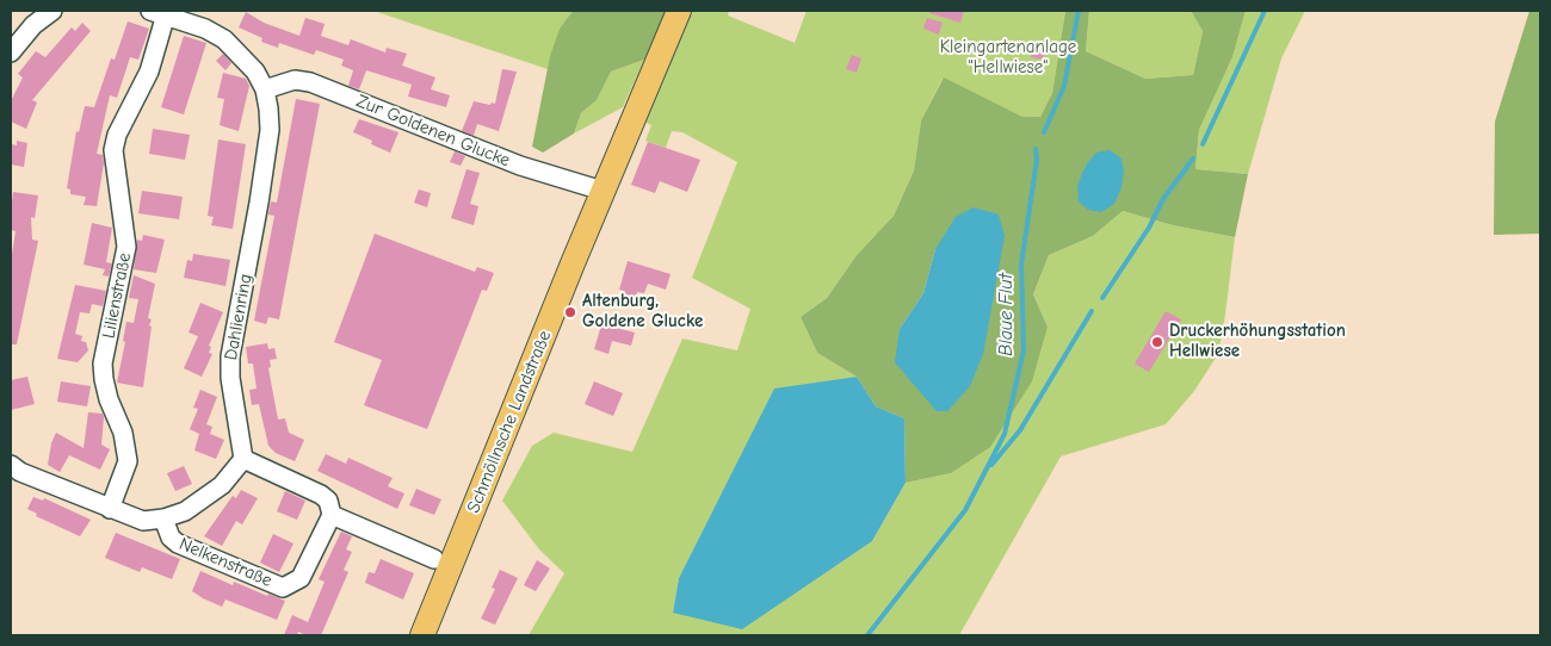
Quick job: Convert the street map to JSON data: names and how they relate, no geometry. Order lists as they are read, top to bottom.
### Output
{
  "streets": {
    "main road": ["Schmöllnsche Landstraße"],
    "street": [
      "Zur Goldenen Glucke",
      "Lilienstraße",
      "Dahlienring",
      "Nelkenstraße"
    ]
  },
  "crossings": [
    ["Zur Goldenen Glucke", "Dahlienring"],
    ["Zur Goldenen Glucke", "Schmöllnsche Landstraße"],
    ["Lilienstraße", "Dahlienring"]
  ],
  "water": ["Blaue Flut"],
  "parks": ["Kleingartenanlage \"Hellwiese\""],
  "places": ["Altenburg, Goldene Glucke", "Druckerhöhungsstation Hellwiese"]
}
